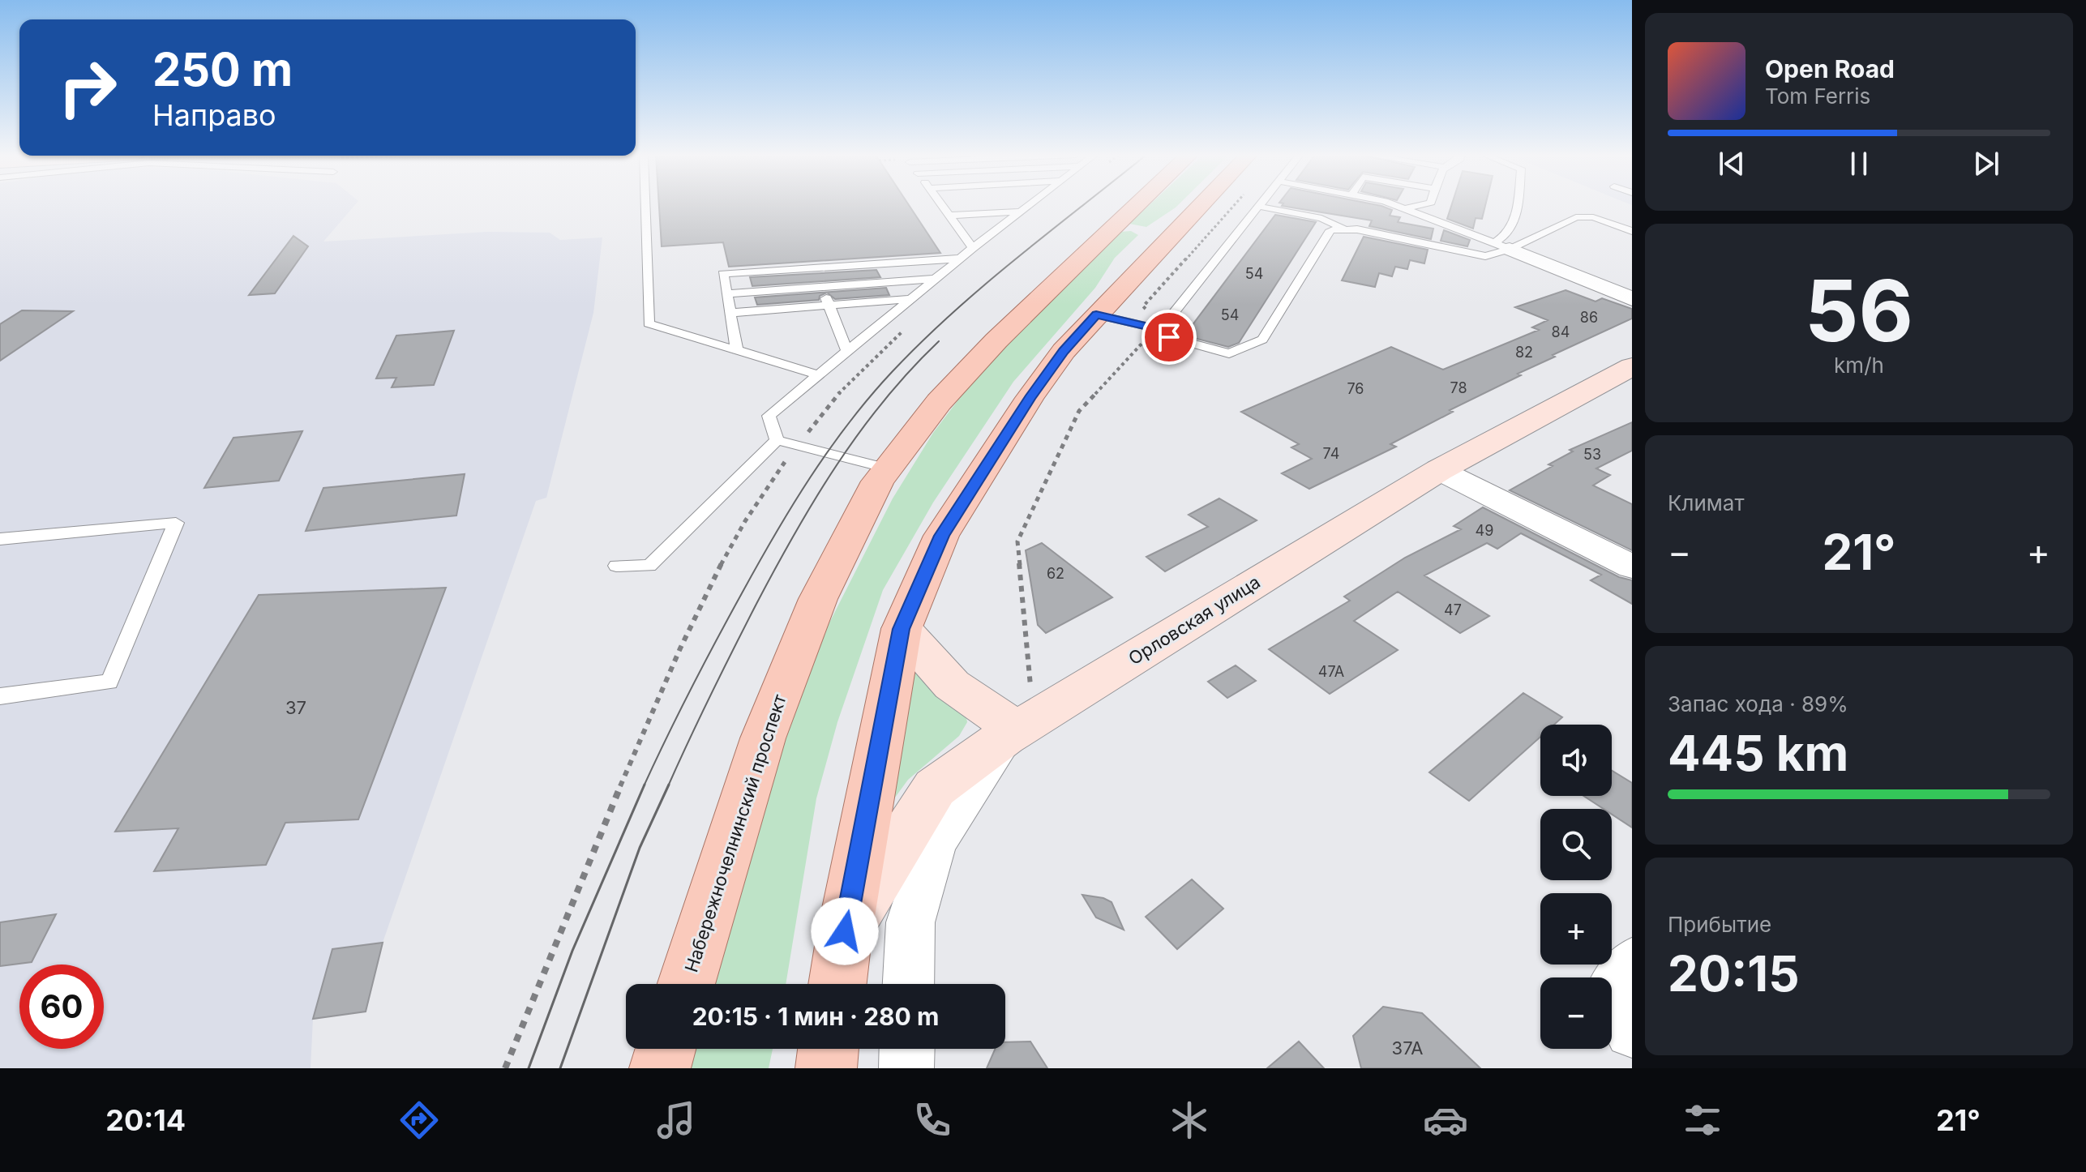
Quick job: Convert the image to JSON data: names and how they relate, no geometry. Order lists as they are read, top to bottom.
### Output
{
  "streets": {
    "main road": ["Набережночелнинский проспект"],
    "street": ["Орловская улица"]
  },
  "house_numbers": [
    "54",
    "54",
    "86",
    "84",
    "82",
    "78",
    "76",
    "74",
    "53",
    "49",
    "62",
    "47",
    "47А",
    "37",
    "37А"
  ],
  "page": {
    "turn": ["250 m", "Направо"],
    "song": ["Open Road", "Tom Ferris"],
    "tile": [
      ["56", "km/h"],
      "Климат",
      ["Запас хода · 89%", "445 km"],
      ["Прибытие", "20:15"]
    ],
    "heat": ["−", "21°", "+"],
    "map_buttons": ["+", "−"],
    "limit": "60",
    "trip": "20:15 · 1 мин · 280 m",
    "tabs": ["20:14", "21°"]
  }
}
